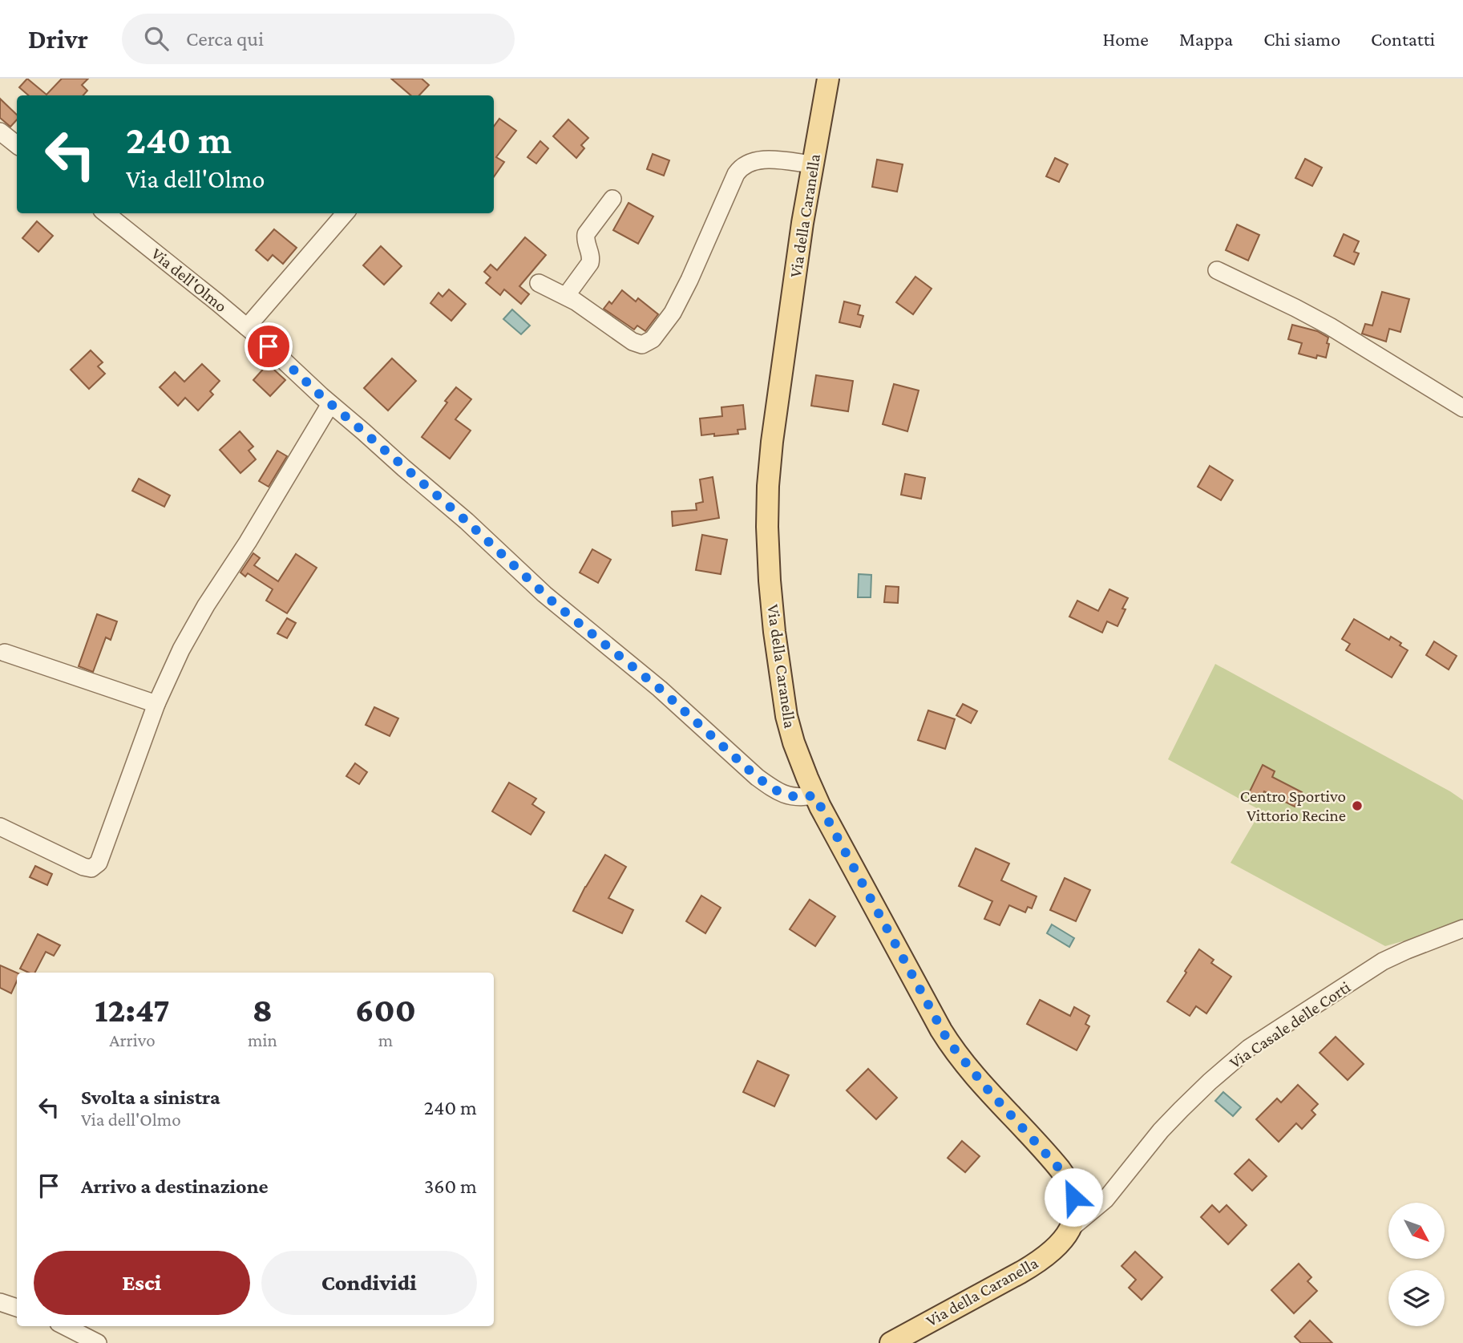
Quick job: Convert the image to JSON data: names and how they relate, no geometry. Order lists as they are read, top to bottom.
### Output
{
  "streets": {
    "main road": ["Via della Caranella"],
    "street": ["Via dell'Olmo", "Via Casale delle Corti"]
  },
  "crossings": [
    ["Via della Caranella", "Via dell'Olmo"],
    ["Via della Caranella", "Via Casale delle Corti"]
  ],
  "places": ["Centro Sportivo Vittorio Recine"],
  "north": "bottom right",
  "page": {
    "header": "Drivr",
    "search": "Cerca qui",
    "nav": [
      "Home",
      "Mappa",
      "Chi siamo",
      "Contatti"
    ],
    "turn": ["240 m", "Via dell'Olmo"],
    "eta": [
      "12:47",
      "Arrivo",
      "8",
      "min",
      "600",
      "m"
    ],
    "list": [
      {
        "name": "Svolta a sinistra",
        "note": "Via dell'Olmo",
        "value": "240 m"
      },
      {
        "name": "Arrivo a destinazione",
        "value": "360 m"
      }
    ],
    "buttons": ["Esci", "Condividi"]
  }
}
